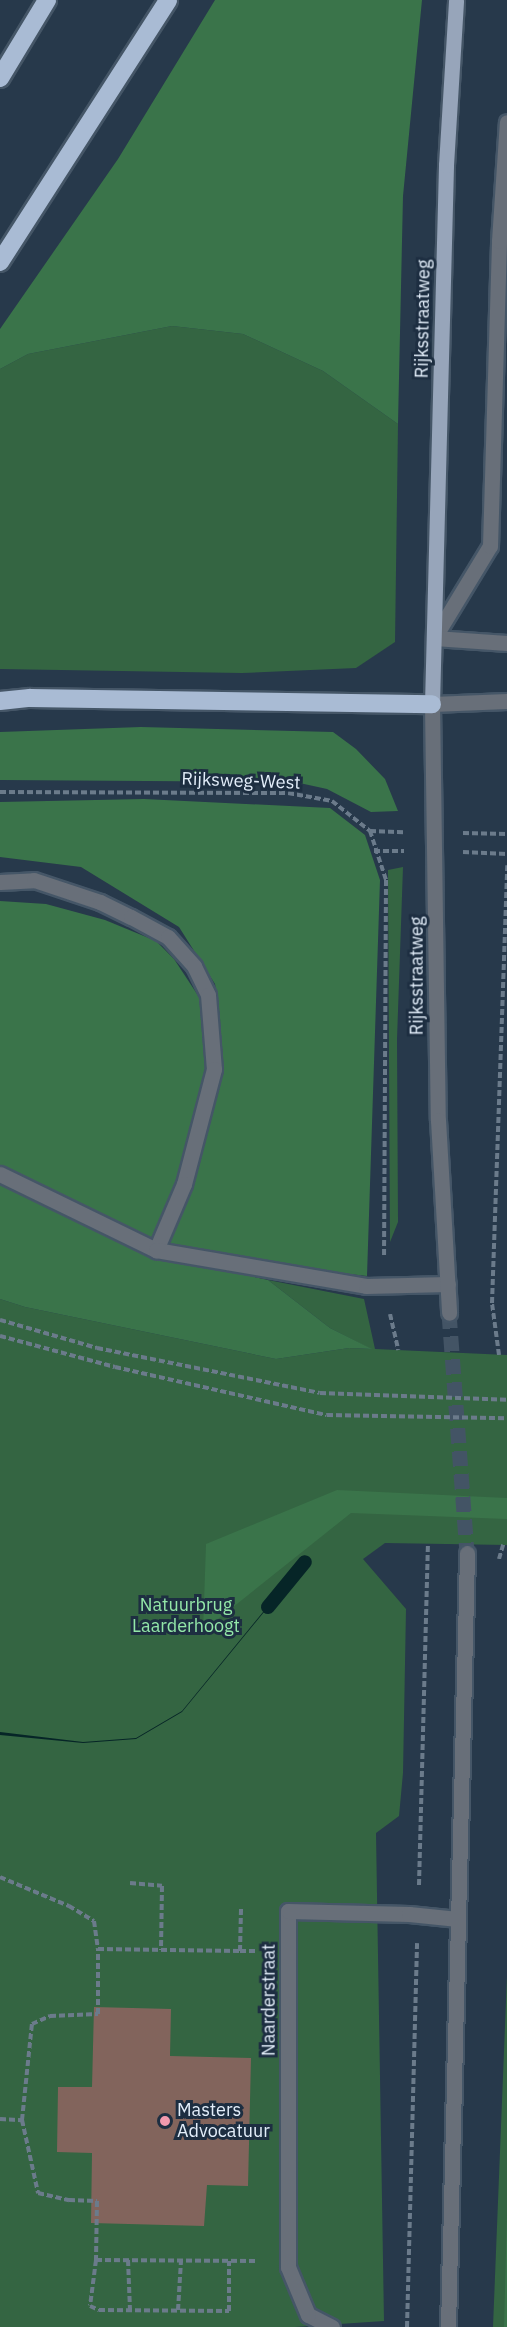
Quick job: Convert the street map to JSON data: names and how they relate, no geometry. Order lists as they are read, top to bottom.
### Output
{
  "streets": {
    "main road": ["Rijksstraatweg"],
    "street": ["Naarderstraat"],
    "path": ["Rijksweg-West"]
  },
  "crossings": [
    ["Rijksstraatweg", "Rijksweg-West"]
  ],
  "parks": ["Natuurbrug Laarderhoogt"],
  "places": ["Masters Advocatuur"]
}
